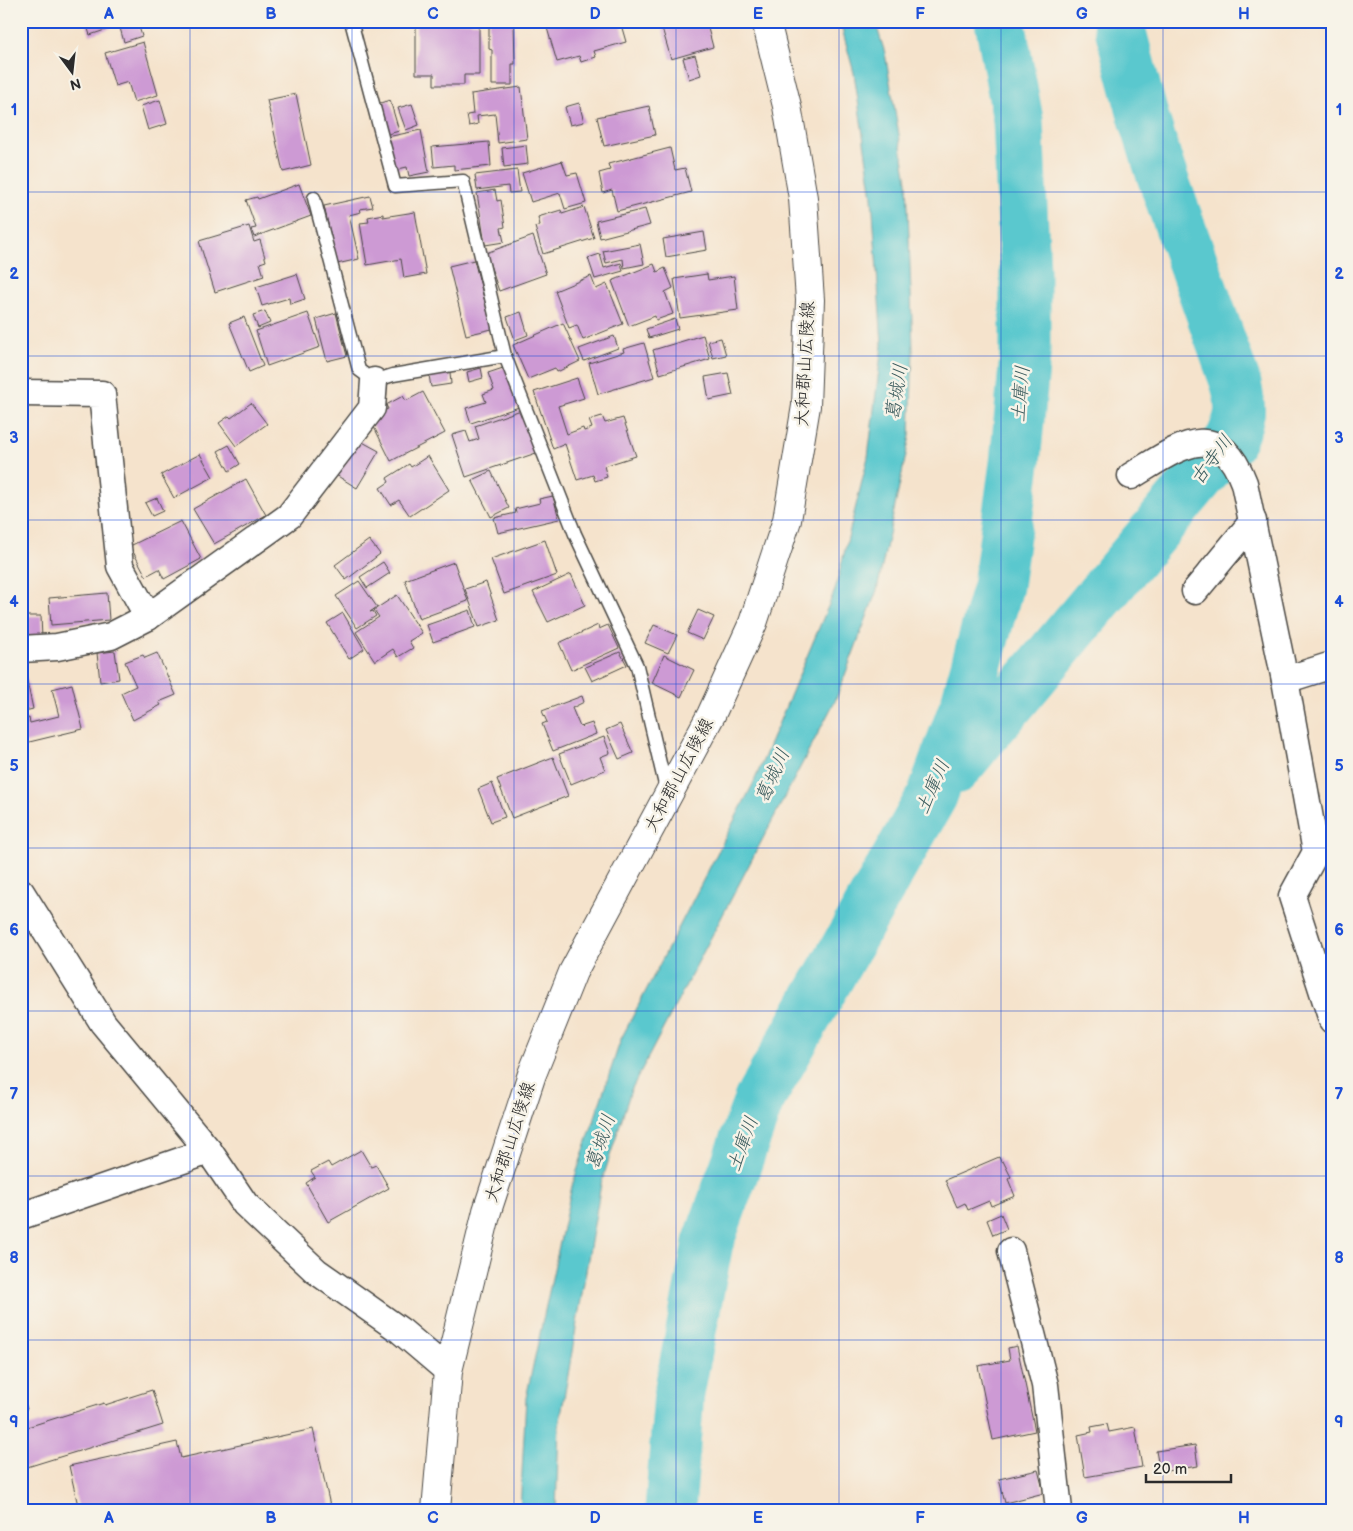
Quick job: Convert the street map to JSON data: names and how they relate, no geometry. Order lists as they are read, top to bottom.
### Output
{
  "streets": {
    "main road": ["大和郡山広陵線"]
  },
  "water": ["葛城川", "土庫川", "古寺川"],
  "scale_bar": "20 m",
  "north": "bottom",
  "grid": {
    "columns": [
      "A",
      "B",
      "C",
      "D",
      "E",
      "F",
      "G",
      "H"
    ],
    "rows": [
      "1",
      "2",
      "3",
      "4",
      "5",
      "6",
      "7",
      "8",
      "9"
    ]
  }
}
